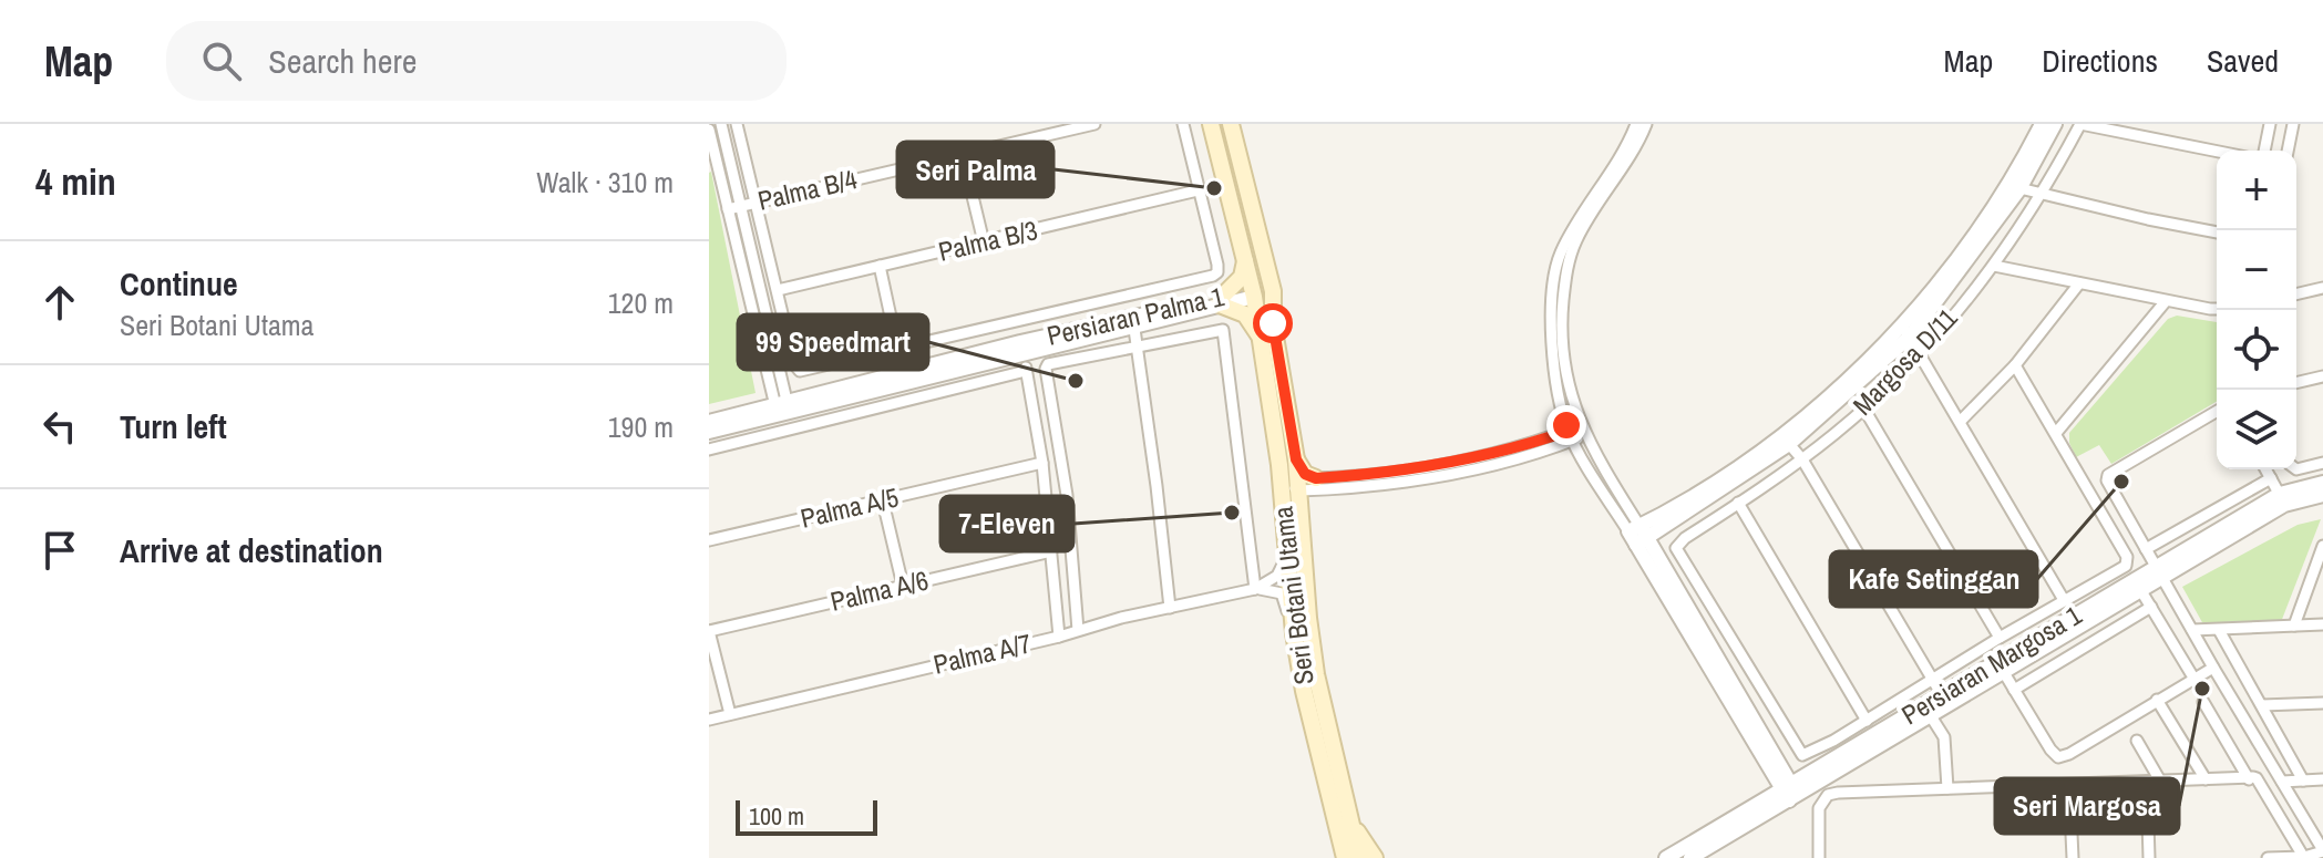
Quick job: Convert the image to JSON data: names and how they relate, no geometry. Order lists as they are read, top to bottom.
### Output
{
  "streets": {
    "main road": ["Seri Botani Utama"],
    "street": [
      "Palma B/4",
      "Palma B/3",
      "Persiaran Palma 1",
      "Margosa D/11",
      "Palma A/5",
      "Palma A/6",
      "Palma A/7",
      "Persiaran Margosa 1"
    ]
  },
  "crossings": [
    ["Persiaran Palma 1", "Seri Botani Utama"]
  ],
  "places": [
    "Seri Palma",
    "99 Speedmart",
    "Kafe Setinggan",
    "7-Eleven",
    "Seri Margosa"
  ],
  "scale_bar": "100 m",
  "page": {
    "header": "Map",
    "search": "Search here",
    "nav": ["Map", "Directions", "Saved"],
    "heading": ["4 min", "Walk · 310 m"],
    "map_buttons": ["+", "−"],
    "list": [
      ["Continue", "Seri Botani Utama", "120 m"],
      ["Turn left", "190 m"],
      "Arrive at destination"
    ],
    "scale": "100 m"
  }
}
